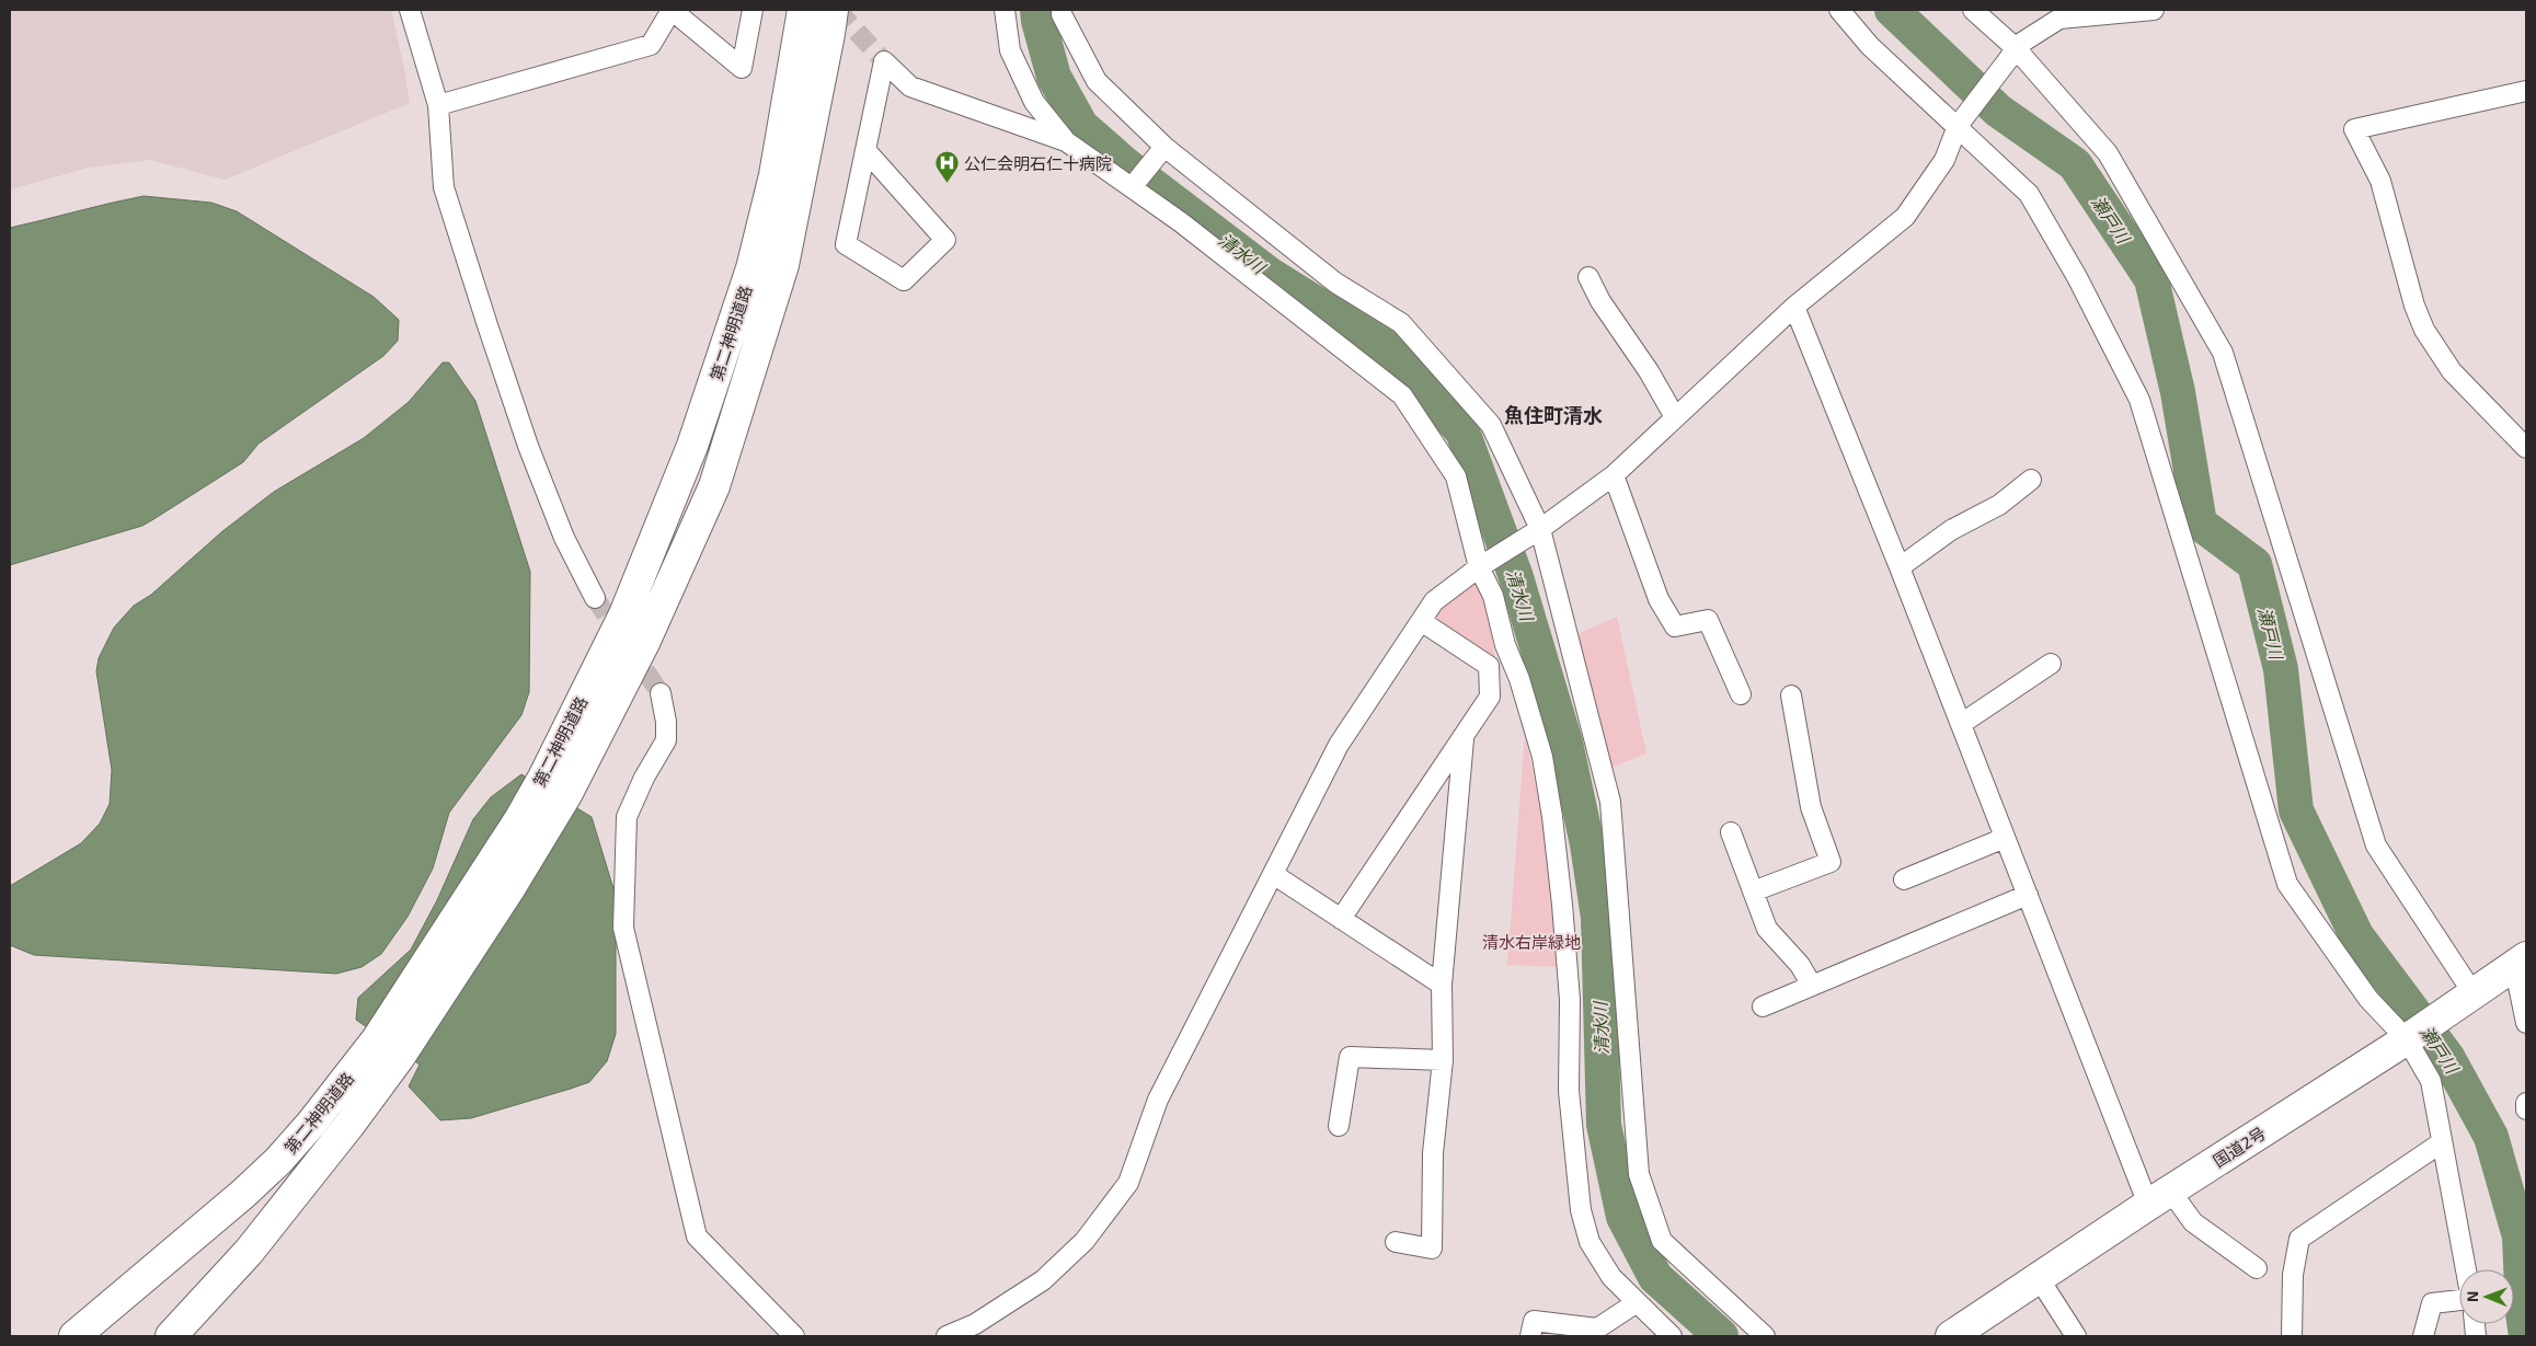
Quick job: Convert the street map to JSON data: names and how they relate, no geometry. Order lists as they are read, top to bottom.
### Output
{
  "streets": {
    "highway": ["第二神明道路", "国道2号"]
  },
  "districts": ["魚住町清水"],
  "water": ["瀬戸川", "清水川"],
  "parks": ["清水右岸緑地"],
  "places": {
    "hospital": ["公仁会明石仁十病院"]
  },
  "north": "left"
}
